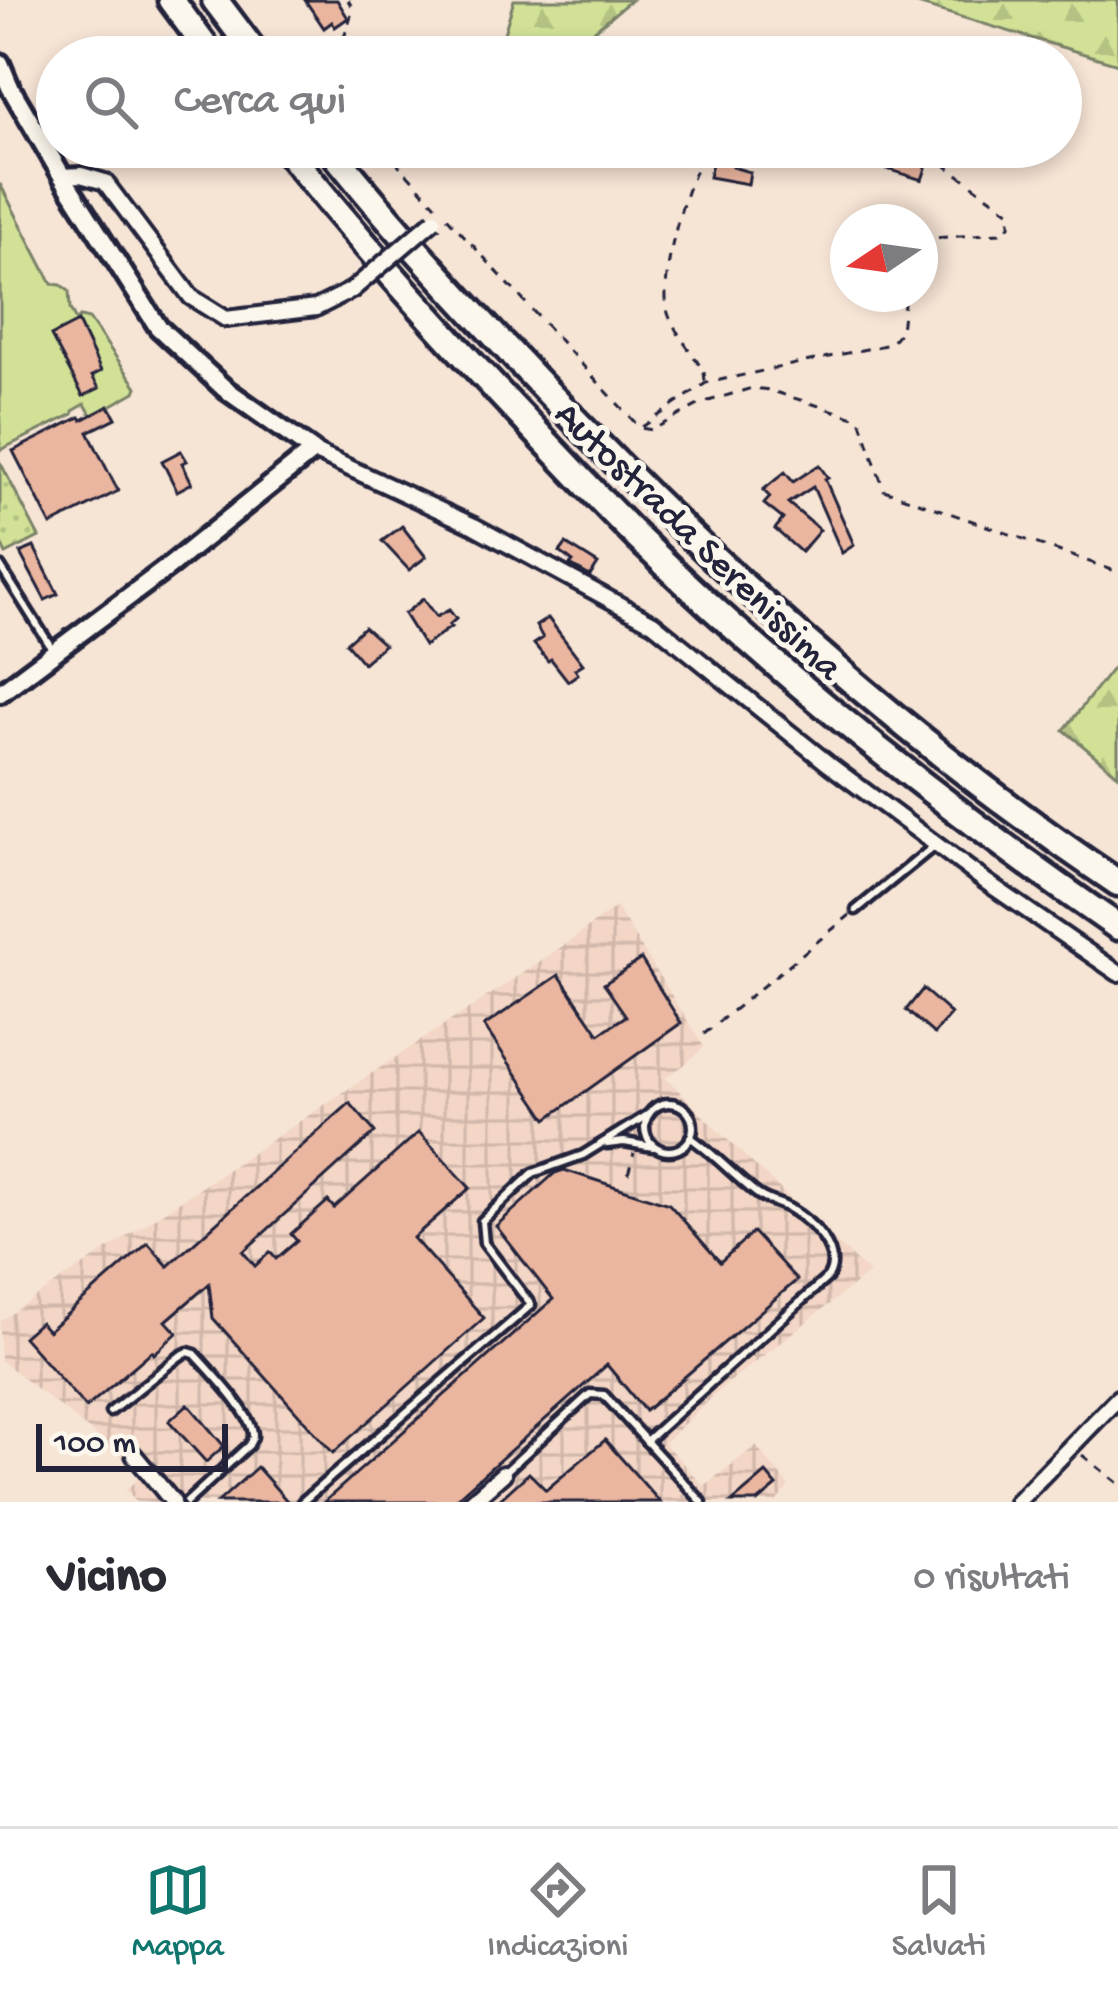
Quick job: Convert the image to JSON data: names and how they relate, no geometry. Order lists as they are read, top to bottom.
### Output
{
  "streets": {
    "highway": ["Autostrada Serenissima"]
  },
  "scale_bar": "100 m",
  "north": "left",
  "page": {
    "search": "Cerca qui",
    "scale": "100 m",
    "heading": ["Vicino", "0 risultati"],
    "nav": ["Mappa", "Indicazioni", "Salvati"]
  }
}
